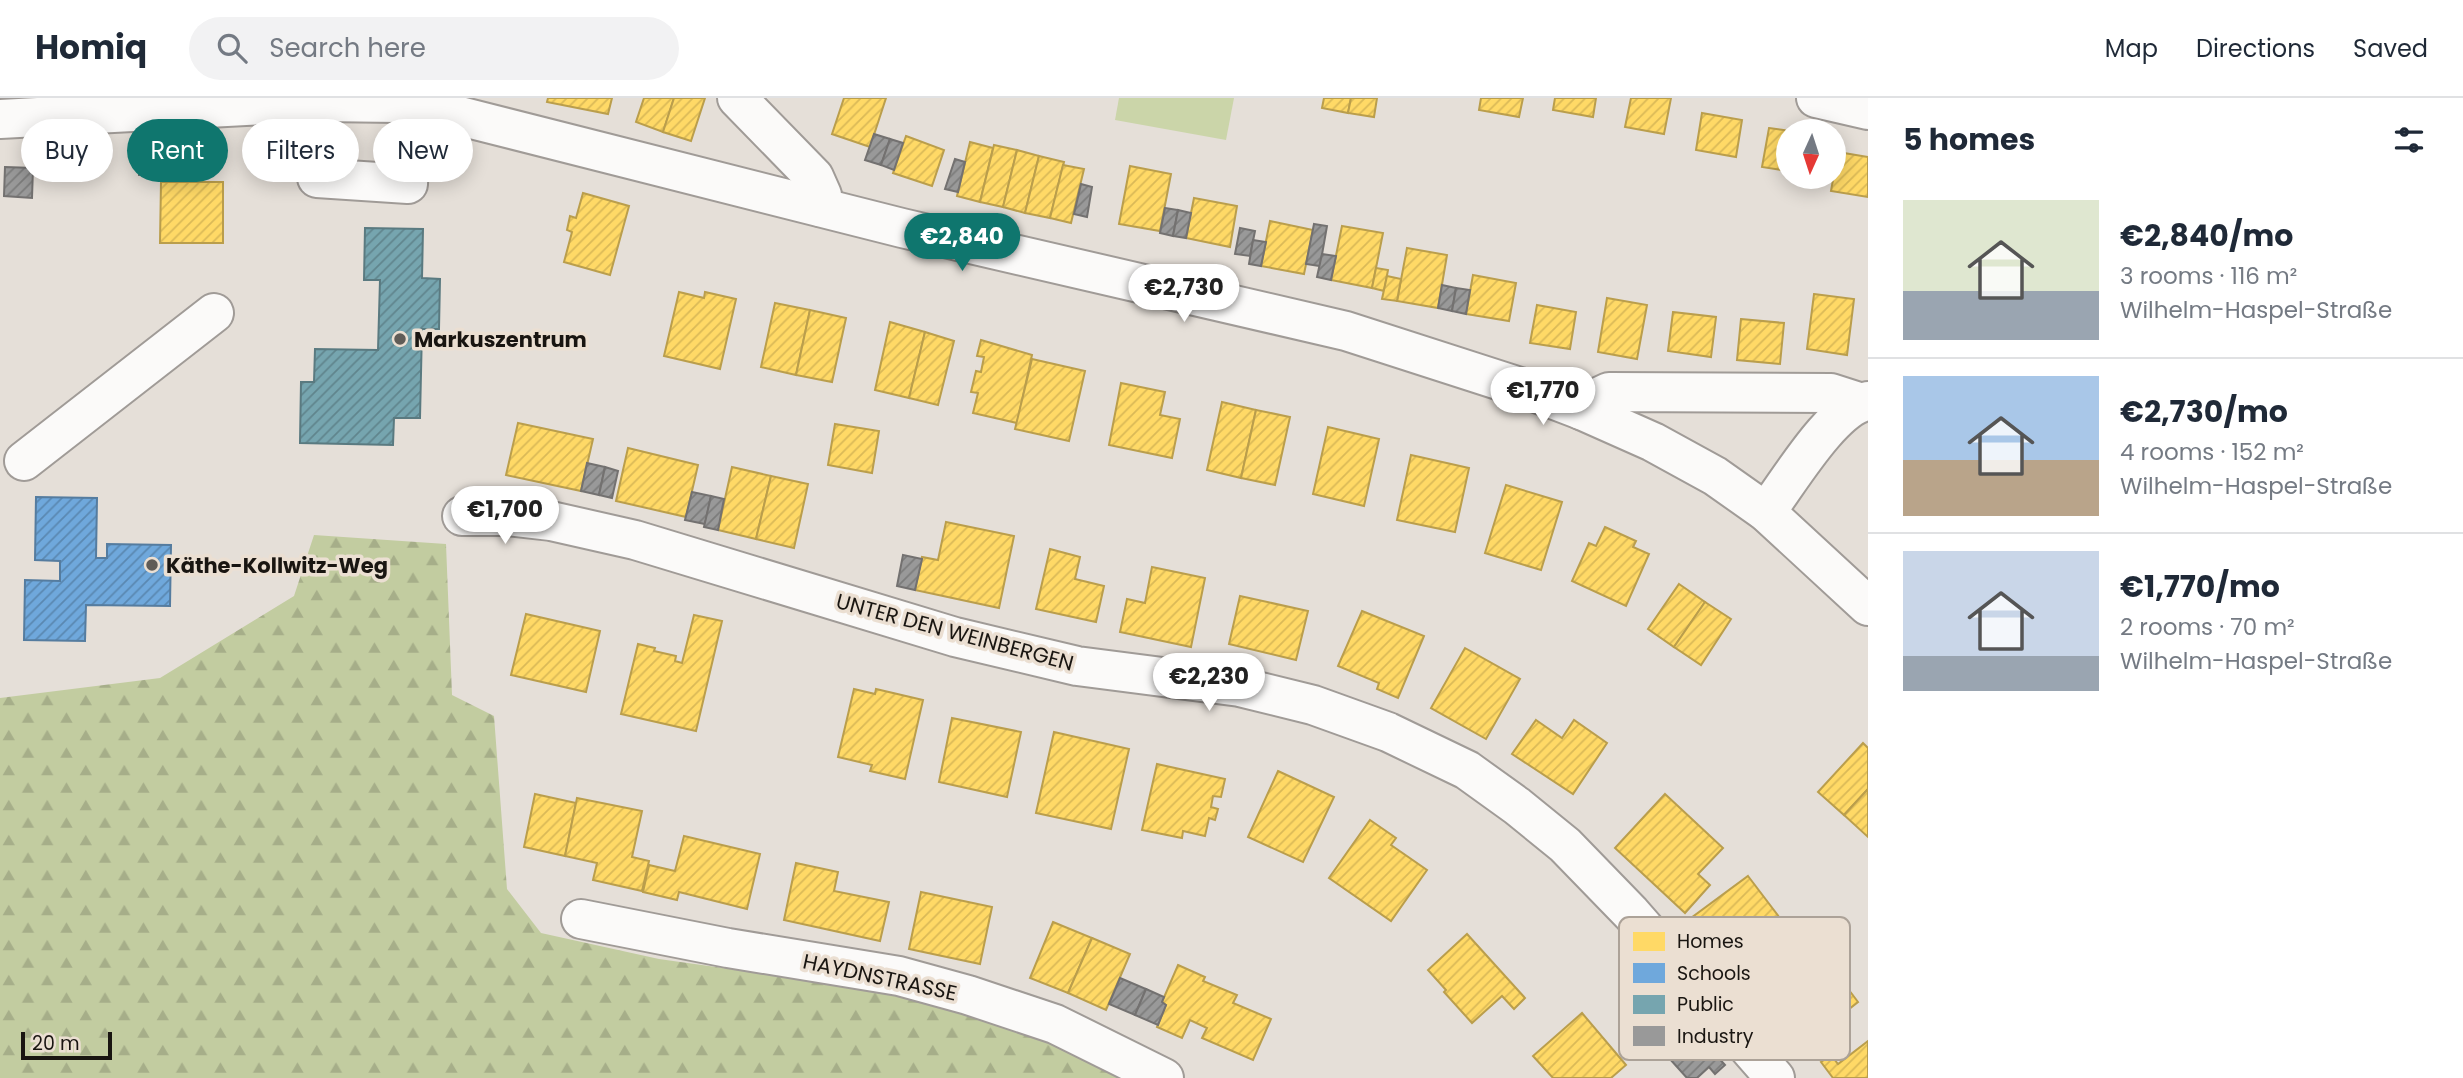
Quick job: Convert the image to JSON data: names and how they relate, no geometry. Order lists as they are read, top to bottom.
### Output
{
  "streets": {
    "street": ["UNTER DEN WEINBERGEN", "HAYDNSTRASSE"]
  },
  "places": ["Markuszentrum", "Käthe-Kollwitz-Weg"],
  "legend": [
    "Homes",
    "Schools",
    "Public",
    "Industry"
  ],
  "scale_bar": "20 m",
  "north": "bottom",
  "page": {
    "header": "Homiq",
    "search": "Search here",
    "nav": ["Map", "Directions", "Saved"],
    "heading": "5 homes",
    "chip": [
      "Buy",
      "Rent",
      "Filters",
      "New"
    ],
    "list": [
      {
        "name": "€2,840/mo",
        "note": "3 rooms · 116 m² · Wilhelm-Haspel-Straße"
      },
      {
        "name": "€2,730/mo",
        "note": "4 rooms · 152 m² · Wilhelm-Haspel-Straße"
      },
      {
        "name": "€1,770/mo",
        "note": "2 rooms · 70 m² · Wilhelm-Haspel-Straße"
      }
    ],
    "price": [
      "€2,840",
      "€2,730",
      "€1,770",
      "€1,700",
      "€2,230"
    ],
    "scale": "20 m"
  }
}
